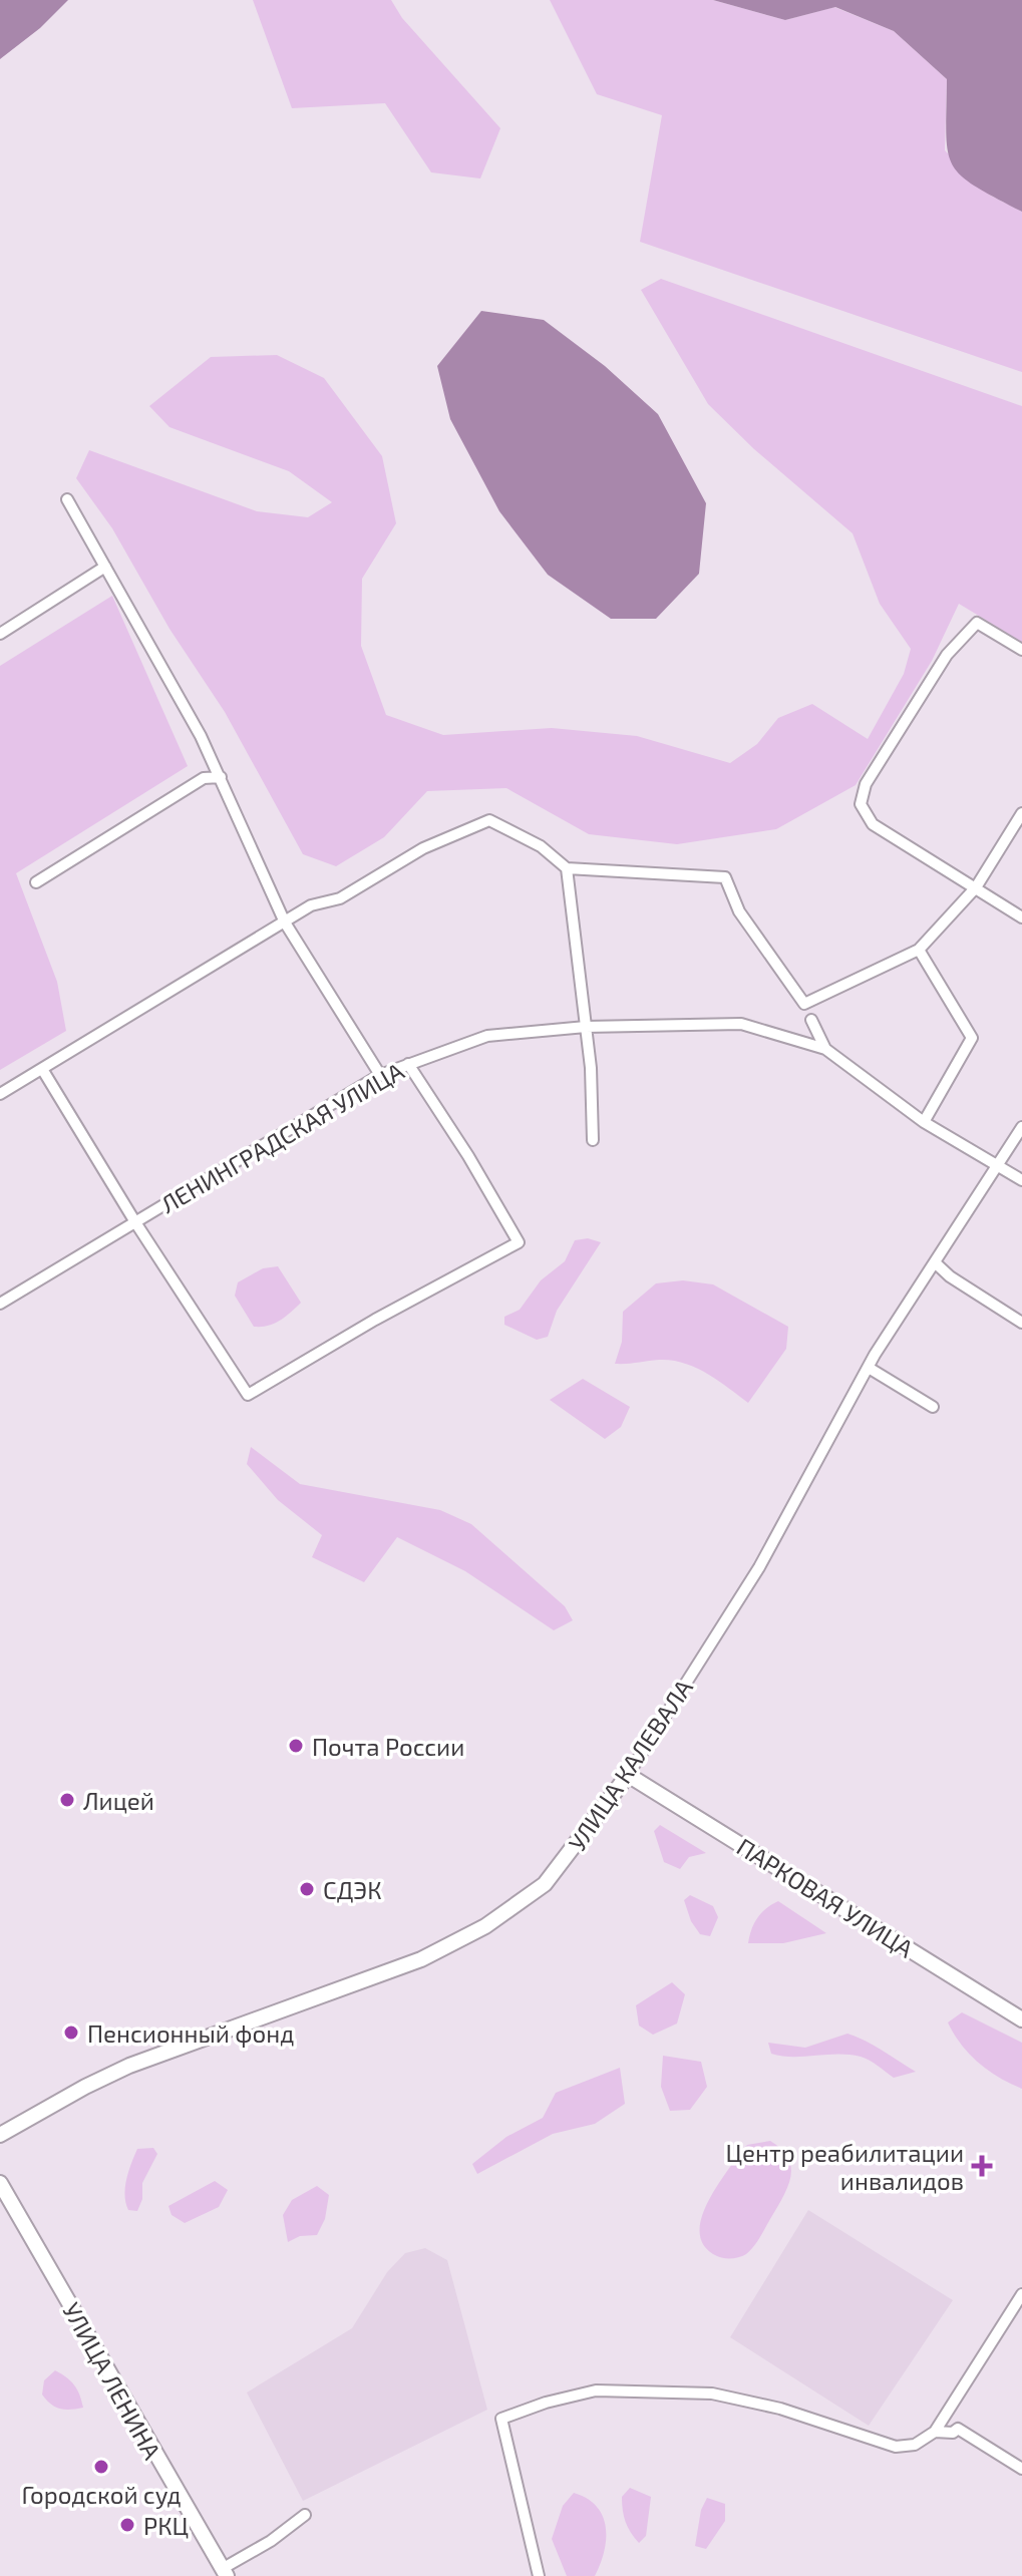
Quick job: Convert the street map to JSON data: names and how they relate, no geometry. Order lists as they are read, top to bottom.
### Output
{
  "streets": {
    "main road": ["УЛИЦА КАЛЕВАЛА", "ПАРКОВАЯ УЛИЦА", "УЛИЦА ЛЕНИНА"],
    "street": ["ЛЕНИНГРАДСКАЯ УЛИЦА"]
  },
  "crossings": [
    ["ЛЕНИНГРАДСКАЯ УЛИЦА", "УЛИЦА КАЛЕВАЛА"],
    ["УЛИЦА КАЛЕВАЛА", "ПАРКОВАЯ УЛИЦА"]
  ],
  "places": {
    "other": [
      "Почта России",
      "Лицей",
      "СДЭК",
      "Пенсионный фонд",
      "Городской суд",
      "РКЦ"
    ],
    "health": ["Центр реабилитации инвалидов"]
  }
}
